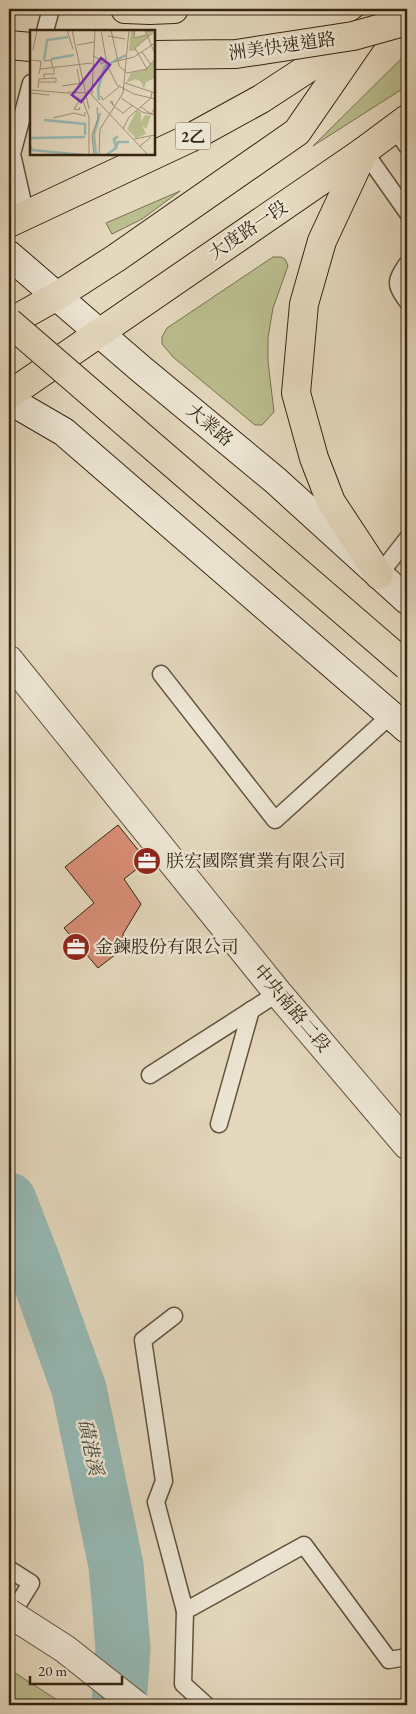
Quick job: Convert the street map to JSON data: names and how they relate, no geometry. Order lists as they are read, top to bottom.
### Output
{
  "streets": {
    "main road": [
      "洲美快速道路",
      "2乙",
      "大度路一段",
      "大業路",
      "中央南路二段"
    ]
  },
  "crossings": [
    ["大度路一段", "大業路"]
  ],
  "water": ["磺港溪"],
  "places": {
    "office": ["朕宏國際實業有限公司", "金鍊股份有限公司"]
  },
  "scale_bar": "20 m"
}
